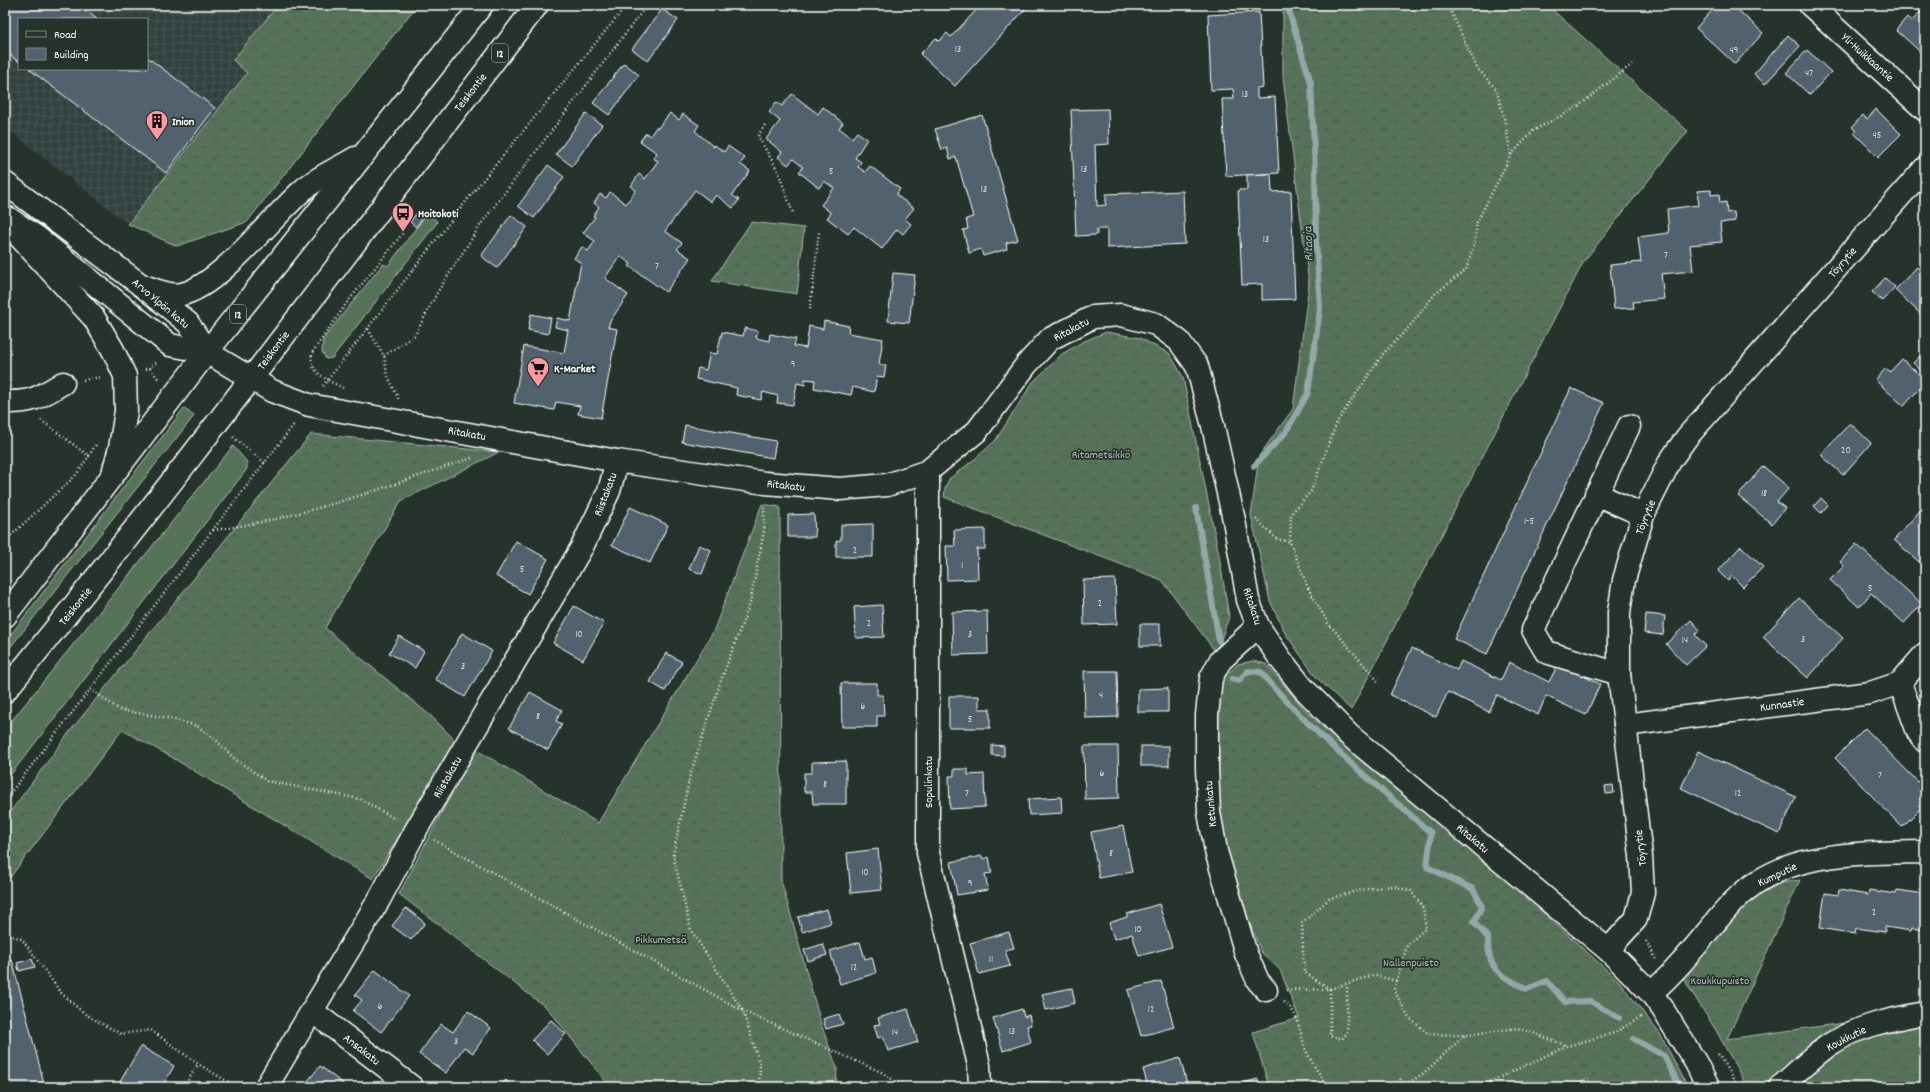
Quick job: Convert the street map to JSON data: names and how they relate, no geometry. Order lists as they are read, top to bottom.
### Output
{
  "streets": {
    "main road": [
      "12",
      "Yli-Huikkaantie",
      "Teiskontie",
      "Töyrytie",
      "Arvo Ylpön katu",
      "Ritakatu",
      "Riistakatu",
      "Kunnastie",
      "Sopulinkatu",
      "Ketunkatu",
      "Kumputie",
      "Koukkutie",
      "Ansakatu"
    ]
  },
  "crossings": [
    ["12", "Arvo Ylpön katu"],
    ["12", "Ritakatu"],
    ["Teiskontie", "Ritakatu"],
    ["Töyrytie", "Ritakatu"],
    ["Töyrytie", "Kunnastie"],
    ["Arvo Ylpön katu", "Ritakatu"],
    ["Ritakatu", "Riistakatu"],
    ["Ritakatu", "Sopulinkatu"],
    ["Ritakatu", "Ketunkatu"],
    ["Ritakatu", "Kumputie"],
    ["Riistakatu", "Ansakatu"]
  ],
  "water": ["Ritaoja"],
  "parks": [
    "Ritametsikkö",
    "Pikkumetsä",
    "Nallenpuisto",
    "Koukkupuisto"
  ],
  "places": {
    "building": ["Inion"],
    "bus stop": ["Hoitokoti"],
    "supermarket": ["K-Market"]
  },
  "house_numbers": [
    "13",
    "49",
    "47",
    "13",
    "45",
    "13",
    "5",
    "13",
    "13",
    "7",
    "7",
    "9",
    "20",
    "18",
    "1-5",
    "2",
    "1",
    "5",
    "5",
    "2",
    "2",
    "10",
    "3",
    "3",
    "14",
    "3",
    "4",
    "6",
    "8",
    "5",
    "6",
    "7",
    "8",
    "7",
    "12",
    "8",
    "10",
    "9",
    "2",
    "10",
    "11",
    "12",
    "6",
    "12",
    "13",
    "14",
    "3"
  ],
  "legend": ["Road", "Building"]
}
